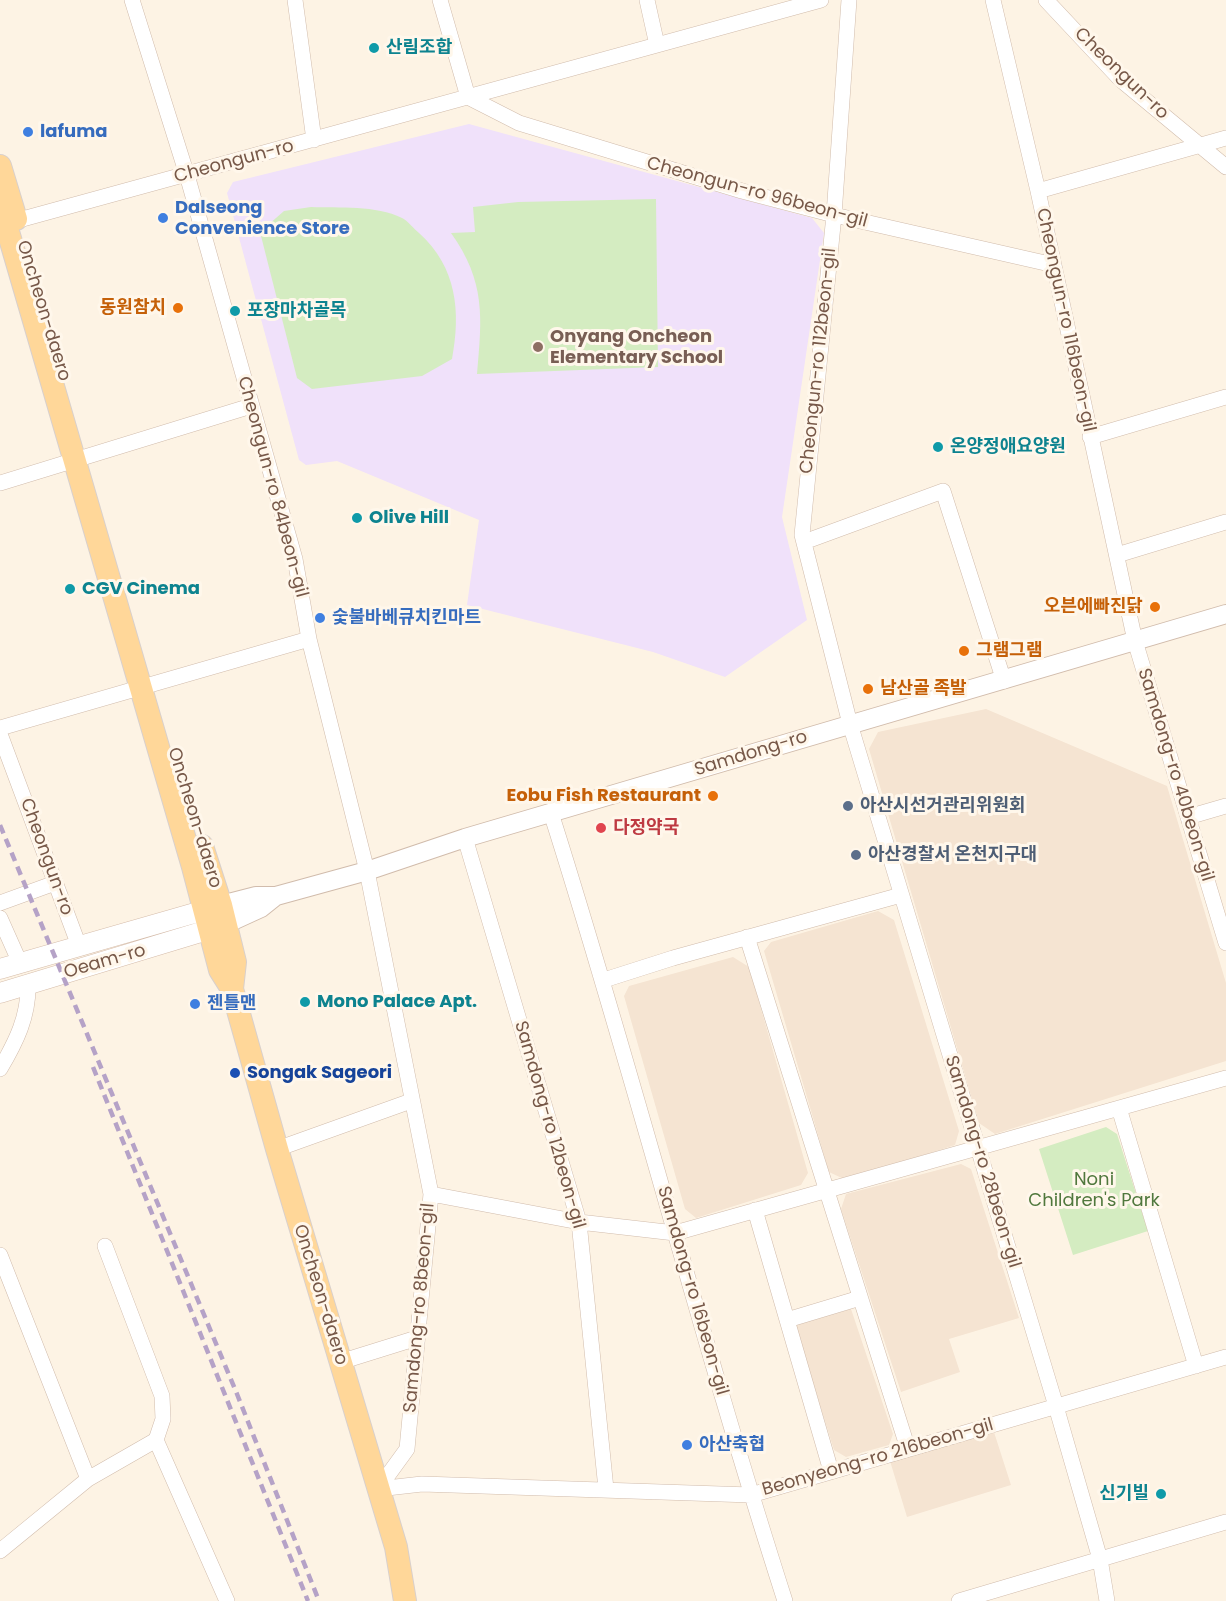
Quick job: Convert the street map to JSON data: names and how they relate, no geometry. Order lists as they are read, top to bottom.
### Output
{
  "streets": {
    "main road": ["Oncheon-daero", "Oeam-ro"],
    "street": [
      "Cheongun-ro",
      "Cheongun-ro 96beon-gil",
      "Cheongun-ro 116beon-gil",
      "Cheongun-ro 112beon-gil",
      "Cheongun-ro 84beon-gil",
      "Samdong-ro",
      "Samdong-ro 40beon-gil",
      "Samdong-ro 12beon-gil",
      "Samdong-ro 28beon-gil",
      "Samdong-ro 16beon-gil",
      "Samdong-ro 8beon-gil",
      "Beonyeong-ro 216beon-gil"
    ]
  },
  "crossings": [
    ["Cheongun-ro", "Cheongun-ro 96beon-gil"],
    ["Cheongun-ro", "Oncheon-daero"],
    ["Cheongun-ro", "Cheongun-ro 84beon-gil"],
    ["Cheongun-ro", "Oeam-ro"],
    ["Cheongun-ro 96beon-gil", "Cheongun-ro 116beon-gil"],
    ["Cheongun-ro 96beon-gil", "Cheongun-ro 112beon-gil"],
    ["Oncheon-daero", "Samdong-ro"],
    ["Oncheon-daero", "Oeam-ro"],
    ["Oncheon-daero", "Samdong-ro 8beon-gil"],
    ["Oncheon-daero", "Beonyeong-ro 216beon-gil"],
    ["Cheongun-ro 116beon-gil", "Samdong-ro"],
    ["Cheongun-ro 116beon-gil", "Samdong-ro 40beon-gil"],
    ["Cheongun-ro 112beon-gil", "Samdong-ro"],
    ["Cheongun-ro 112beon-gil", "Samdong-ro 28beon-gil"],
    ["Cheongun-ro 84beon-gil", "Samdong-ro"],
    ["Cheongun-ro 84beon-gil", "Samdong-ro 8beon-gil"],
    ["Samdong-ro", "Samdong-ro 40beon-gil"],
    ["Samdong-ro", "Oeam-ro"],
    ["Samdong-ro", "Samdong-ro 12beon-gil"],
    ["Samdong-ro", "Samdong-ro 28beon-gil"],
    ["Samdong-ro", "Samdong-ro 16beon-gil"],
    ["Samdong-ro", "Samdong-ro 8beon-gil"],
    ["Samdong-ro 12beon-gil", "Beonyeong-ro 216beon-gil"],
    ["Samdong-ro 28beon-gil", "Beonyeong-ro 216beon-gil"],
    ["Samdong-ro 16beon-gil", "Beonyeong-ro 216beon-gil"],
    ["Samdong-ro 8beon-gil", "Beonyeong-ro 216beon-gil"]
  ],
  "parks": ["Noni Children's Park"],
  "places": [
    "산림조합",
    "lafuma",
    "Dalseong Convenience Store",
    "동원참치",
    "포장마차골목",
    "Onyang Oncheon Elementary School",
    "온양정애요양원",
    "Olive Hill",
    "CGV Cinema",
    "오븐에빠진닭",
    "숯불바베큐치킨마트",
    "그램그램",
    "남산골 족발",
    "Eobu Fish Restaurant",
    "아산시선거관리위원회",
    "다정약국",
    "아산경찰서 온천지구대",
    "Mono Palace Apt.",
    "젠틀맨",
    "Songak Sageori",
    "아산축협",
    "신기빌"
  ]
}
